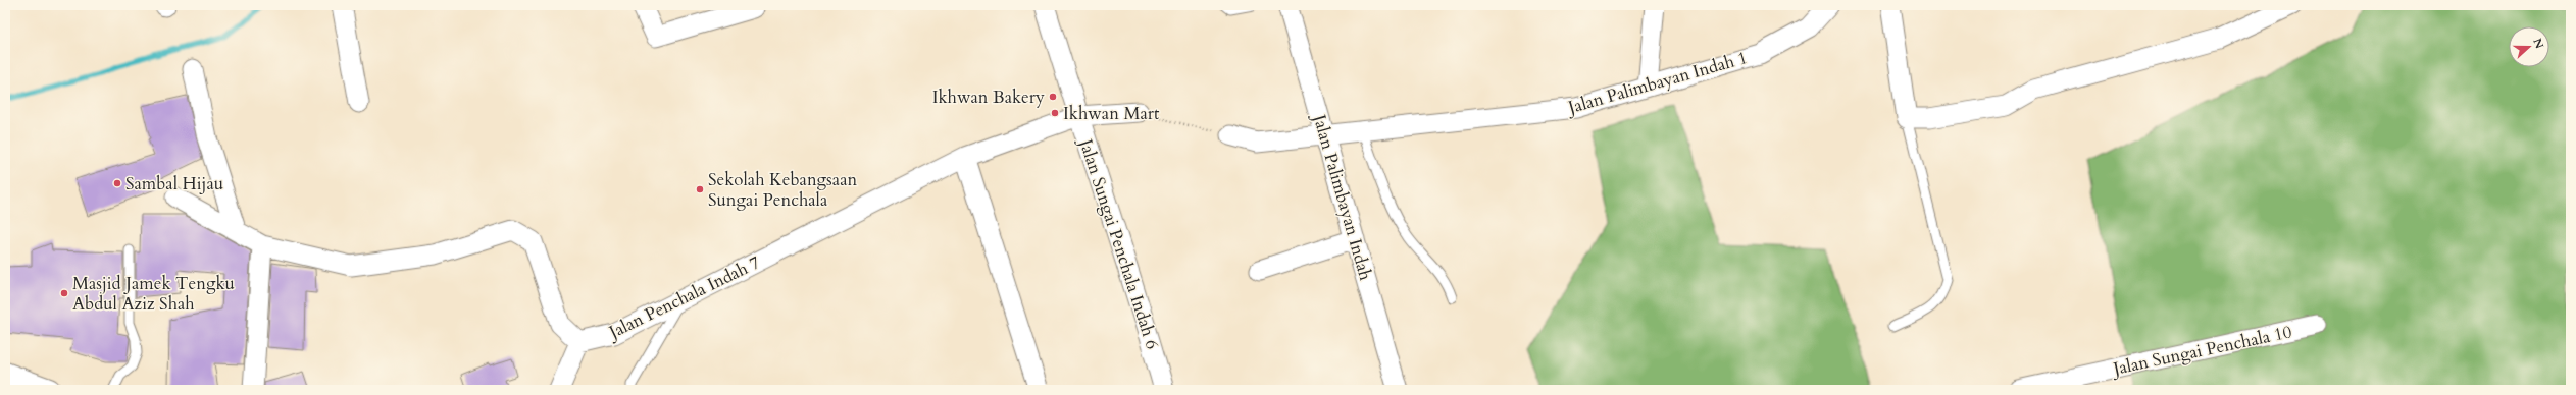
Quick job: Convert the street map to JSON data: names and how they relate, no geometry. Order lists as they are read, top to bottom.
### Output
{
  "streets": {
    "street": [
      "Jalan Palimbayan Indah 1",
      "Jalan Palimbayan Indah",
      "Jalan Sungai Penchala Indah 6",
      "Jalan Penchala Indah 7",
      "Jalan Sungai Penchala 10"
    ]
  },
  "crossings": [
    ["Jalan Palimbayan Indah 1", "Jalan Palimbayan Indah"],
    ["Jalan Sungai Penchala Indah 6", "Jalan Penchala Indah 7"]
  ],
  "places": [
    "Ikhwan Bakery",
    "Ikhwan Mart",
    "Sambal Hijau",
    "Sekolah Kebangsaan Sungai Penchala",
    "Masjid Jamek Tengku Abdul Aziz Shah"
  ],
  "north": "right"
}
